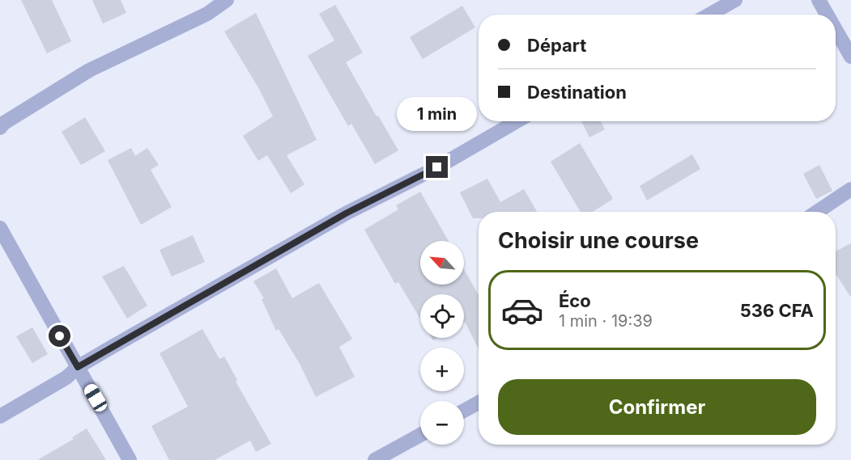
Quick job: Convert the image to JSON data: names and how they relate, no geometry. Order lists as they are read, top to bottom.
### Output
{
  "north": "top left",
  "page": {
    "banner": ["Départ", "Destination"],
    "bubble": "1 min",
    "heading": "Choisir une course",
    "map_buttons": ["+", "−"],
    "list": [
      {
        "name": "Éco",
        "note": "1 min · 19:39",
        "value": "536 CFA"
      }
    ],
    "buttons": "Confirmer"
  }
}
